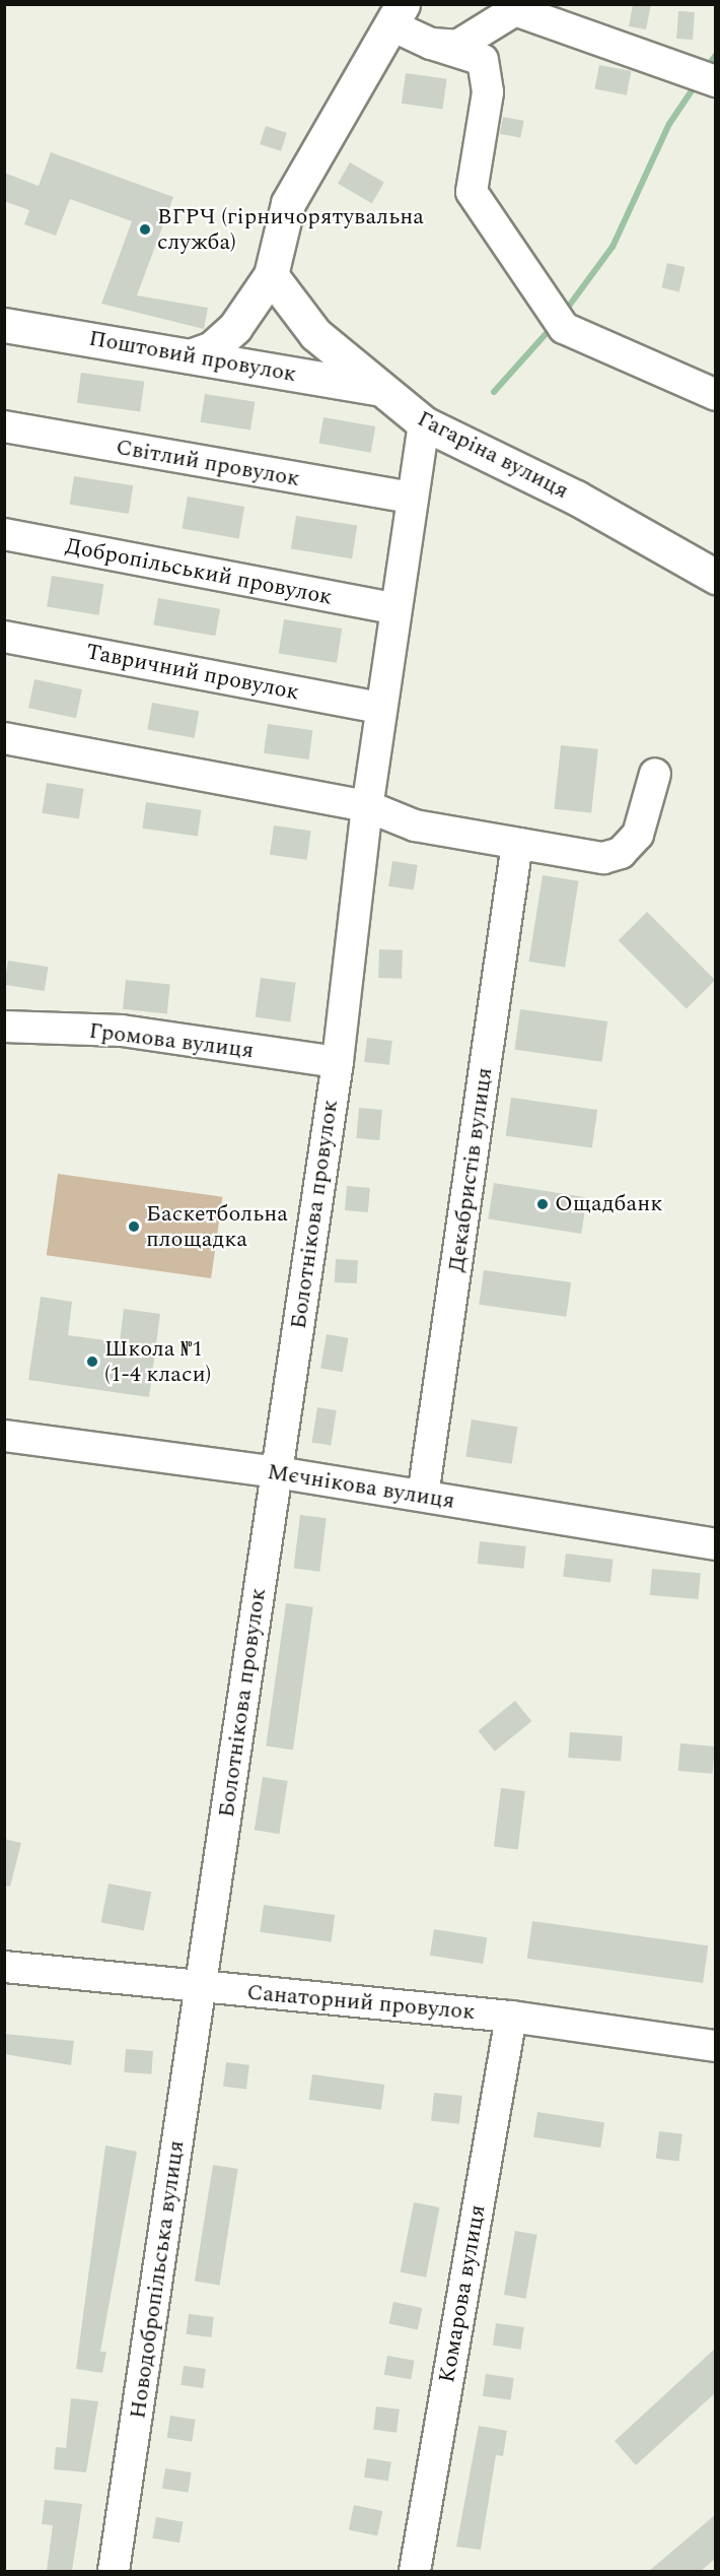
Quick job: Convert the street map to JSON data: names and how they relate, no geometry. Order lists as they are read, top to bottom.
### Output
{
  "streets": {
    "main road": ["Поштовий провулок", "Гагаріна вулиця"],
    "street": [
      "Світлий провулок",
      "Добропільський провулок",
      "Тавричний провулок",
      "Громова вулиця",
      "Декабристів вулиця",
      "Болотнікова провулок",
      "Мєчнікова вулиця",
      "Санаторний провулок",
      "Новодобропільська вулиця",
      "Комарова вулиця"
    ]
  },
  "crossings": [
    ["Поштовий провулок", "Гагаріна вулиця"],
    ["Гагаріна вулиця", "Болотнікова провулок"],
    ["Світлий провулок", "Болотнікова провулок"],
    ["Добропільський провулок", "Болотнікова провулок"],
    ["Тавричний провулок", "Болотнікова провулок"],
    ["Громова вулиця", "Болотнікова провулок"],
    ["Декабристів вулиця", "Мєчнікова вулиця"],
    ["Болотнікова провулок", "Мєчнікова вулиця"],
    ["Болотнікова провулок", "Санаторний провулок"],
    ["Болотнікова провулок", "Новодобропільська вулиця"],
    ["Санаторний провулок", "Новодобропільська вулиця"],
    ["Санаторний провулок", "Комарова вулиця"]
  ],
  "places": [
    "ВГРЧ (гірничорятувальна служба)",
    "Ощадбанк",
    "Баскетбольна площадка",
    "Школа №1 (1-4 класи)"
  ]
}
